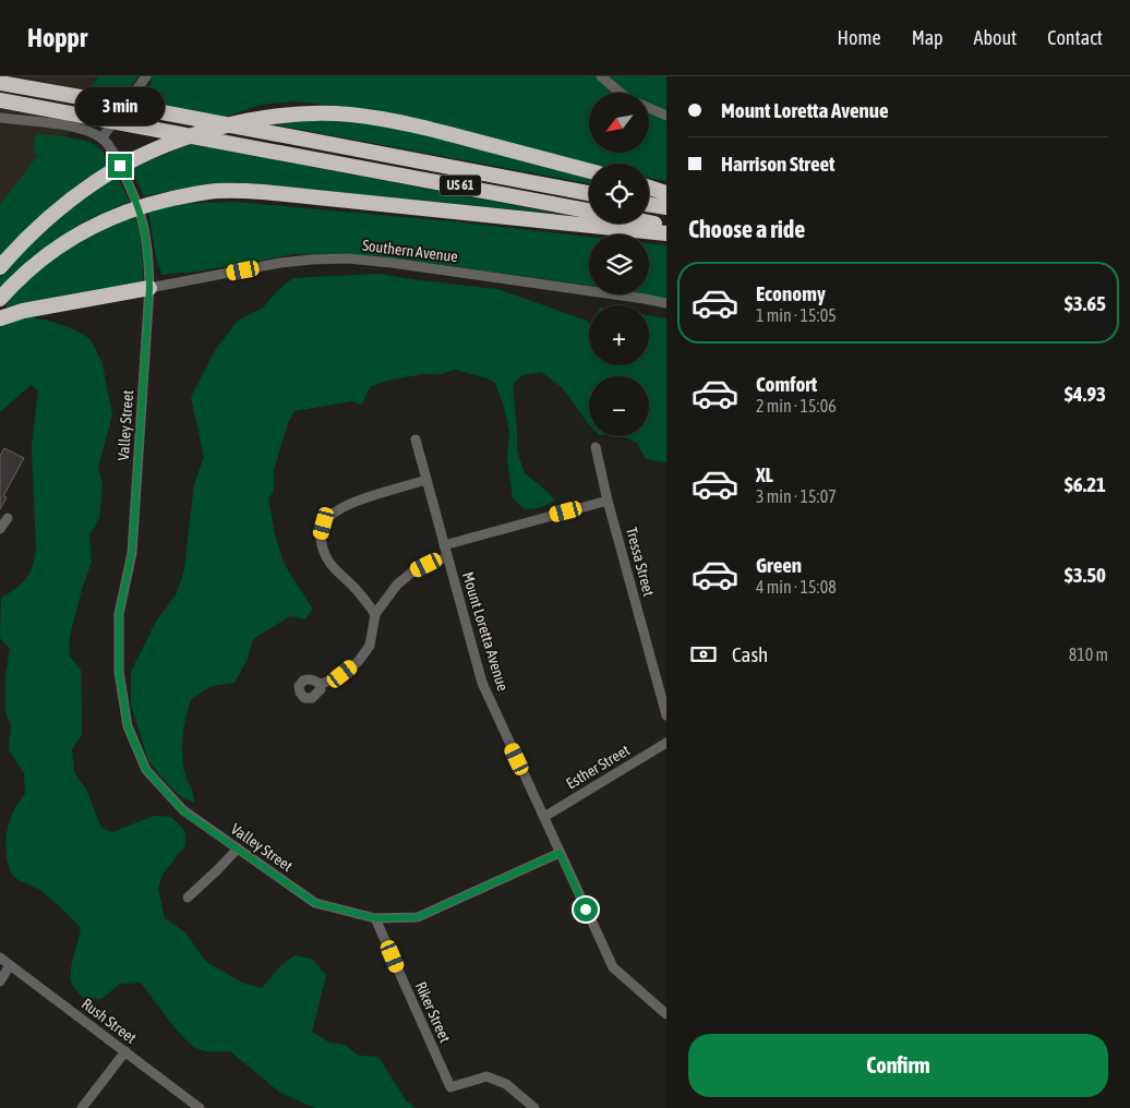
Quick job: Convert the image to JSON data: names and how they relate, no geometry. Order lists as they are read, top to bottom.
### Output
{
  "streets": {
    "highway": ["US 61"],
    "street": [
      "Southern Avenue",
      "Valley Street",
      "Tressa Street",
      "Mount Loretta Avenue",
      "Esther Street",
      "Riker Street",
      "Rush Street"
    ]
  },
  "crossings": [
    ["Southern Avenue", "Valley Street"],
    ["Valley Street", "Mount Loretta Avenue"],
    ["Valley Street", "Riker Street"],
    ["Mount Loretta Avenue", "Esther Street"]
  ],
  "north": "bottom left",
  "page": {
    "header": "Hoppr",
    "nav": [
      "Home",
      "Map",
      "About",
      "Contact"
    ],
    "banner": ["Mount Loretta Avenue", "Harrison Street"],
    "bubble": "3 min",
    "map_buttons": ["+", "−"],
    "heading": "Choose a ride",
    "list": [
      {
        "name": "Economy",
        "note": "1 min · 15:05",
        "value": "$3.65"
      },
      {
        "name": "Comfort",
        "note": "2 min · 15:06",
        "value": "$4.93"
      },
      {
        "name": "XL",
        "note": "3 min · 15:07",
        "value": "$6.21"
      },
      {
        "name": "Green",
        "note": "4 min · 15:08",
        "value": "$3.50"
      }
    ],
    "pay": ["Cash", "810 m"],
    "buttons": "Confirm"
  }
}
